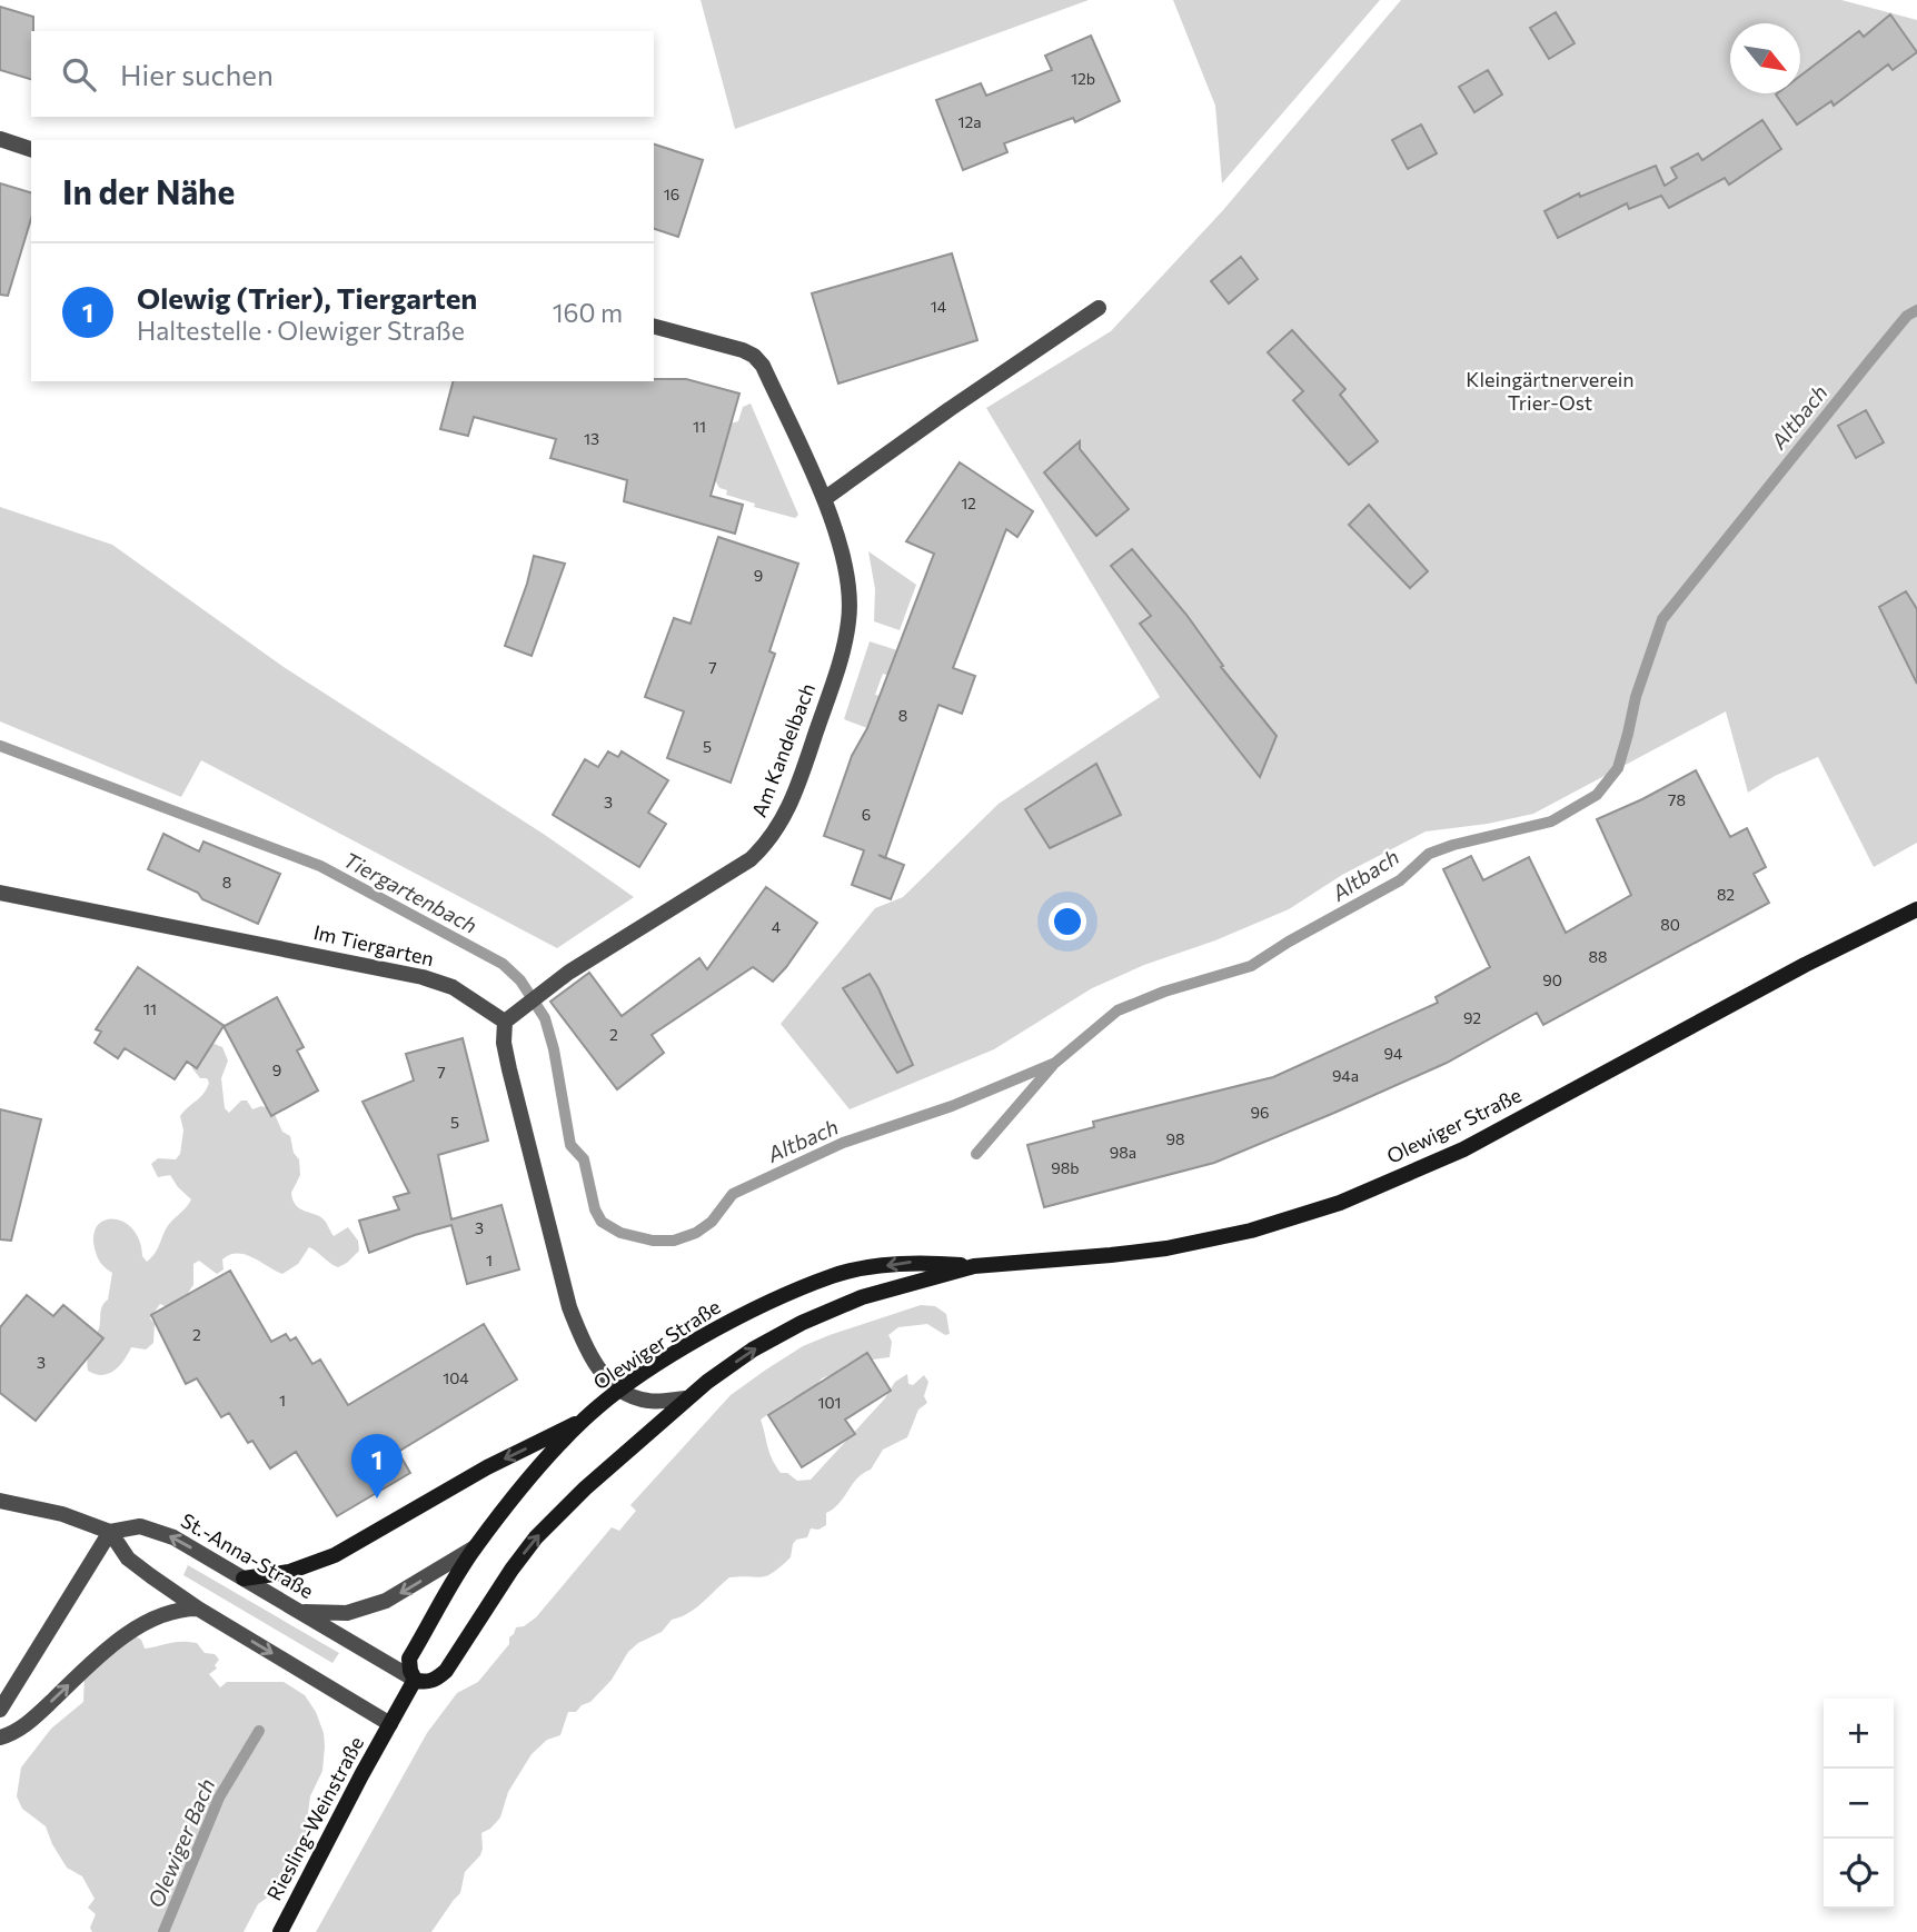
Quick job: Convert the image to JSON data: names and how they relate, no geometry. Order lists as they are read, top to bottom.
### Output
{
  "streets": {
    "main road": ["Olewiger Straße", "Riesling-Weinstraße"],
    "street": ["Am Kandelbach", "Im Tiergarten", "St.-Anna-Straße"]
  },
  "crossings": [
    ["Am Kandelbach", "Im Tiergarten"],
    ["Olewiger Straße", "St.-Anna-Straße"],
    ["Olewiger Straße", "Riesling-Weinstraße"]
  ],
  "water": ["Altbach", "Tiergartenbach", "Olewiger Bach"],
  "parks": ["Kleingärtnerverein Trier-Ost"],
  "house_numbers": [
    "12b",
    "12a",
    "16",
    "14",
    "11",
    "13",
    "12",
    "9",
    "7",
    "8",
    "5",
    "78",
    "3",
    "6",
    "8",
    "82",
    "80",
    "4",
    "88",
    "90",
    "11",
    "92",
    "2",
    "94",
    "9",
    "7",
    "94a",
    "96",
    "5",
    "98",
    "98a",
    "98b",
    "3",
    "1",
    "2",
    "3",
    "104",
    "1",
    "101"
  ],
  "north": "bottom right",
  "page": {
    "search": "Hier suchen",
    "heading": "In der Nähe",
    "list": [
      {
        "mark": "1",
        "name": "Olewig (Trier), Tiergarten",
        "note": "Haltestelle · Olewiger Straße",
        "value": "160 m"
      }
    ],
    "pins": "1",
    "map_buttons": ["+", "−"]
  }
}
